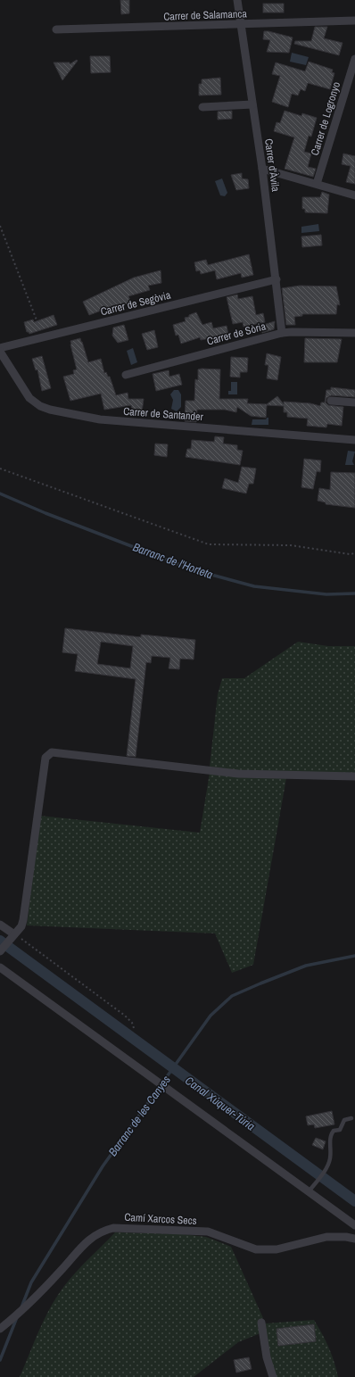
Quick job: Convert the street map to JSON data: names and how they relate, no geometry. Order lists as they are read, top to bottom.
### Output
{
  "streets": {
    "street": [
      "Carrer de Salamanca",
      "Carrer de Logronyo",
      "Carrer d'Àvila",
      "Carrer de Segòvia",
      "Carrer de Sòria",
      "Carrer de Santander",
      "Camí Xarcos Secs"
    ]
  },
  "crossings": [
    ["Carrer de Salamanca", "Carrer d'Àvila"],
    ["Carrer d'Àvila", "Carrer de Segòvia"],
    ["Carrer d'Àvila", "Carrer de Sòria"]
  ],
  "water": ["Barranc de l'Horteta", "Canal Xúquer-Túria", "Barranc de les Canyes"]
}
